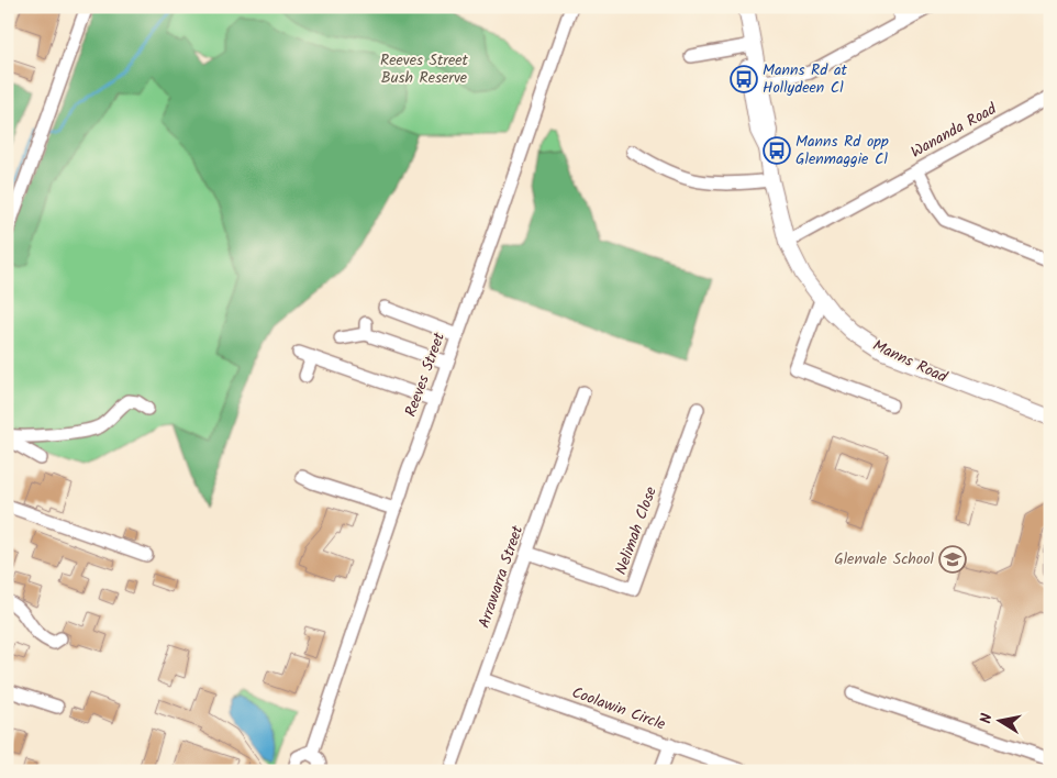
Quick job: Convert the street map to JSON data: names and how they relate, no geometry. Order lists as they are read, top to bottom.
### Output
{
  "streets": {
    "main road": ["Manns Road"],
    "street": [
      "Wananda Road",
      "Reeves Street",
      "Nelimah Close",
      "Arrawarra Street",
      "Coolawin Circle"
    ]
  },
  "crossings": [
    ["Wananda Road", "Manns Road"],
    ["Nelimah Close", "Arrawarra Street"],
    ["Arrawarra Street", "Coolawin Circle"]
  ],
  "parks": ["Reeves Street Bush Reserve"],
  "places": {
    "bus stop": ["Manns Rd at Hollydeen Cl", "Manns Rd opp Glenmaggie Cl"],
    "school or university": ["Glenvale School"]
  },
  "north": "left"
}
